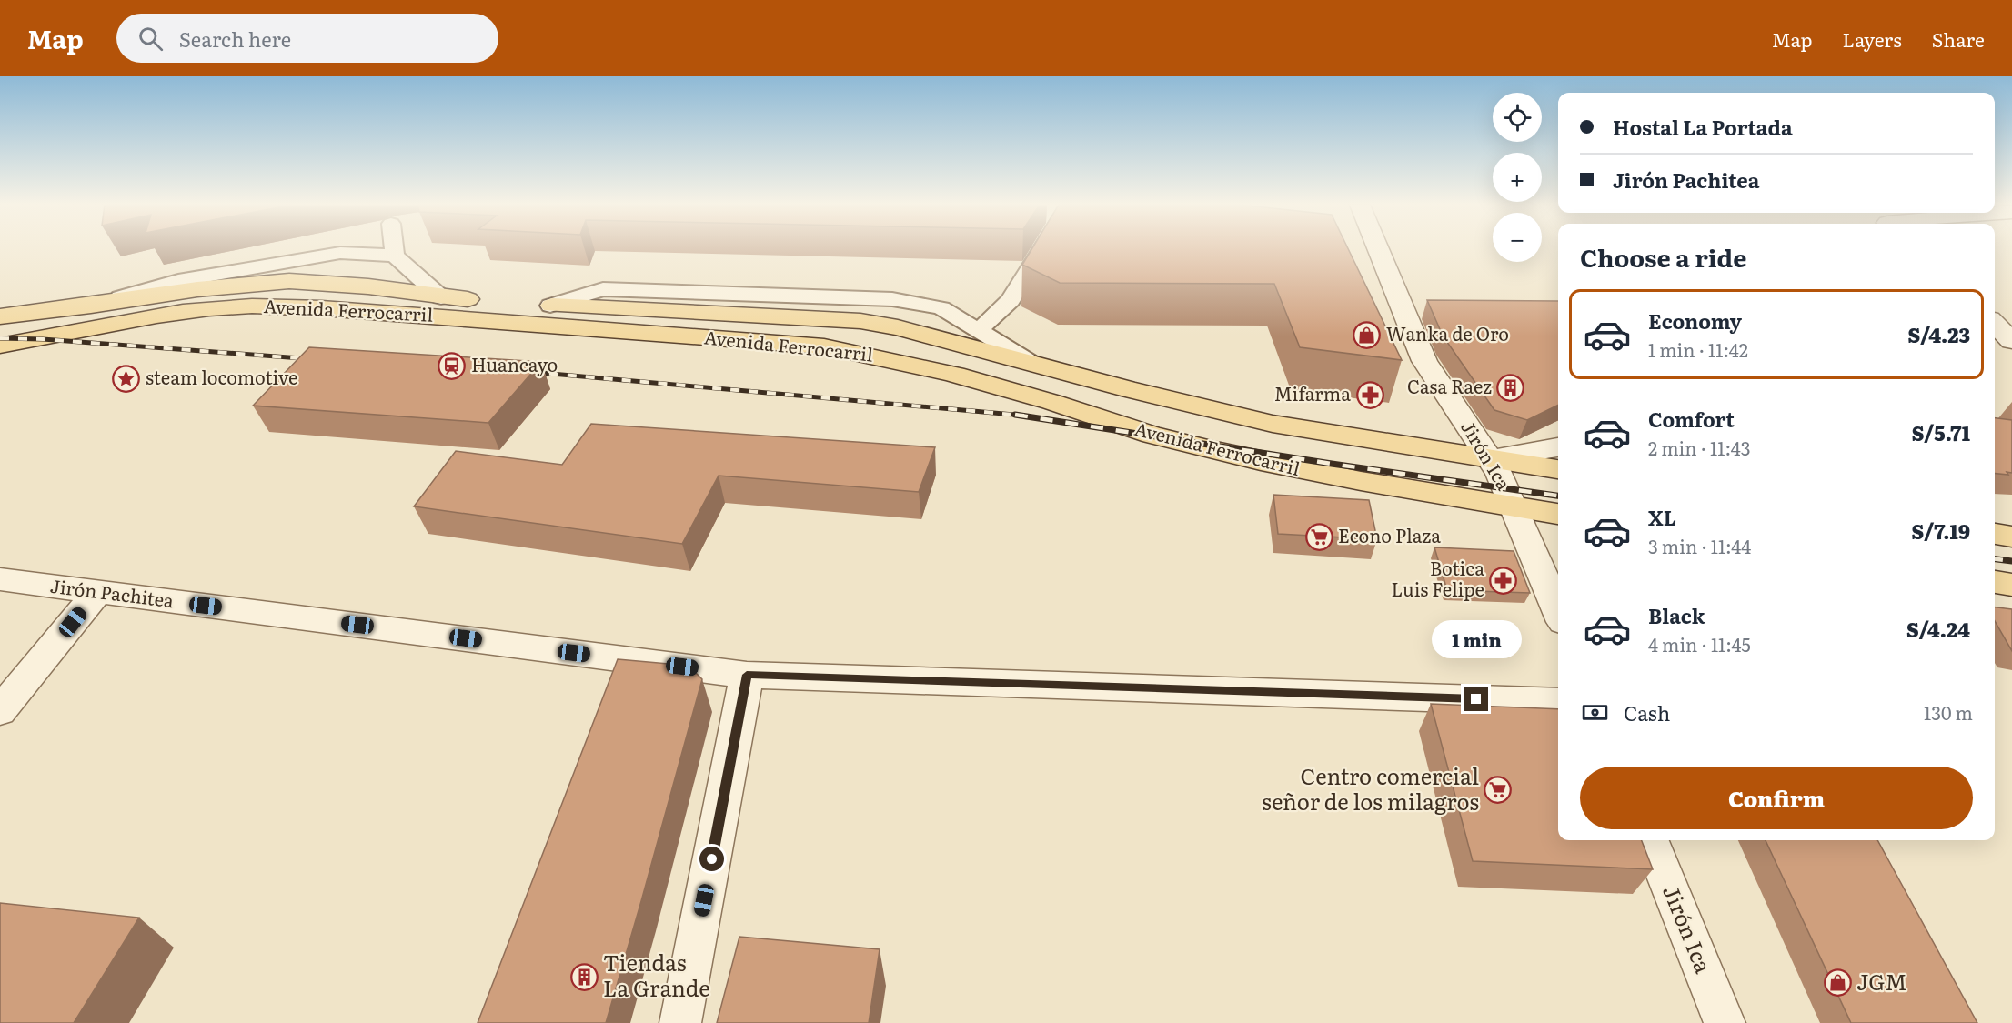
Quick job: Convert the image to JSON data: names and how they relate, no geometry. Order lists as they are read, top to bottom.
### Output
{
  "streets": {
    "main road": ["Avenida Ferrocarril"],
    "street": ["Jirón Ica", "Jirón Pachitea"]
  },
  "crossings": [
    ["Avenida Ferrocarril", "Jirón Ica"]
  ],
  "places": {
    "shop": ["Wanka de Oro", "JGM"],
    "station": ["Huancayo"],
    "place": ["steam locomotive"],
    "building": ["Casa Raez", "Tiendas La Grande"],
    "pharmacy": ["Mifarma", "Botica Luis Felipe"],
    "supermarket": ["Econo Plaza", "Centro comercial señor de los milagros"]
  },
  "page": {
    "header": "Map",
    "search": "Search here",
    "nav": ["Map", "Layers", "Share"],
    "map_buttons": ["+", "−"],
    "banner": ["Hostal La Portada", "Jirón Pachitea"],
    "heading": "Choose a ride",
    "list": [
      {
        "name": "Economy",
        "note": "1 min · 11:42",
        "value": "S/4.23"
      },
      {
        "name": "Comfort",
        "note": "2 min · 11:43",
        "value": "S/5.71"
      },
      {
        "name": "XL",
        "note": "3 min · 11:44",
        "value": "S/7.19"
      },
      {
        "name": "Black",
        "note": "4 min · 11:45",
        "value": "S/4.24"
      }
    ],
    "bubble": "1 min",
    "pay": ["Cash", "130 m"],
    "buttons": "Confirm"
  }
}
